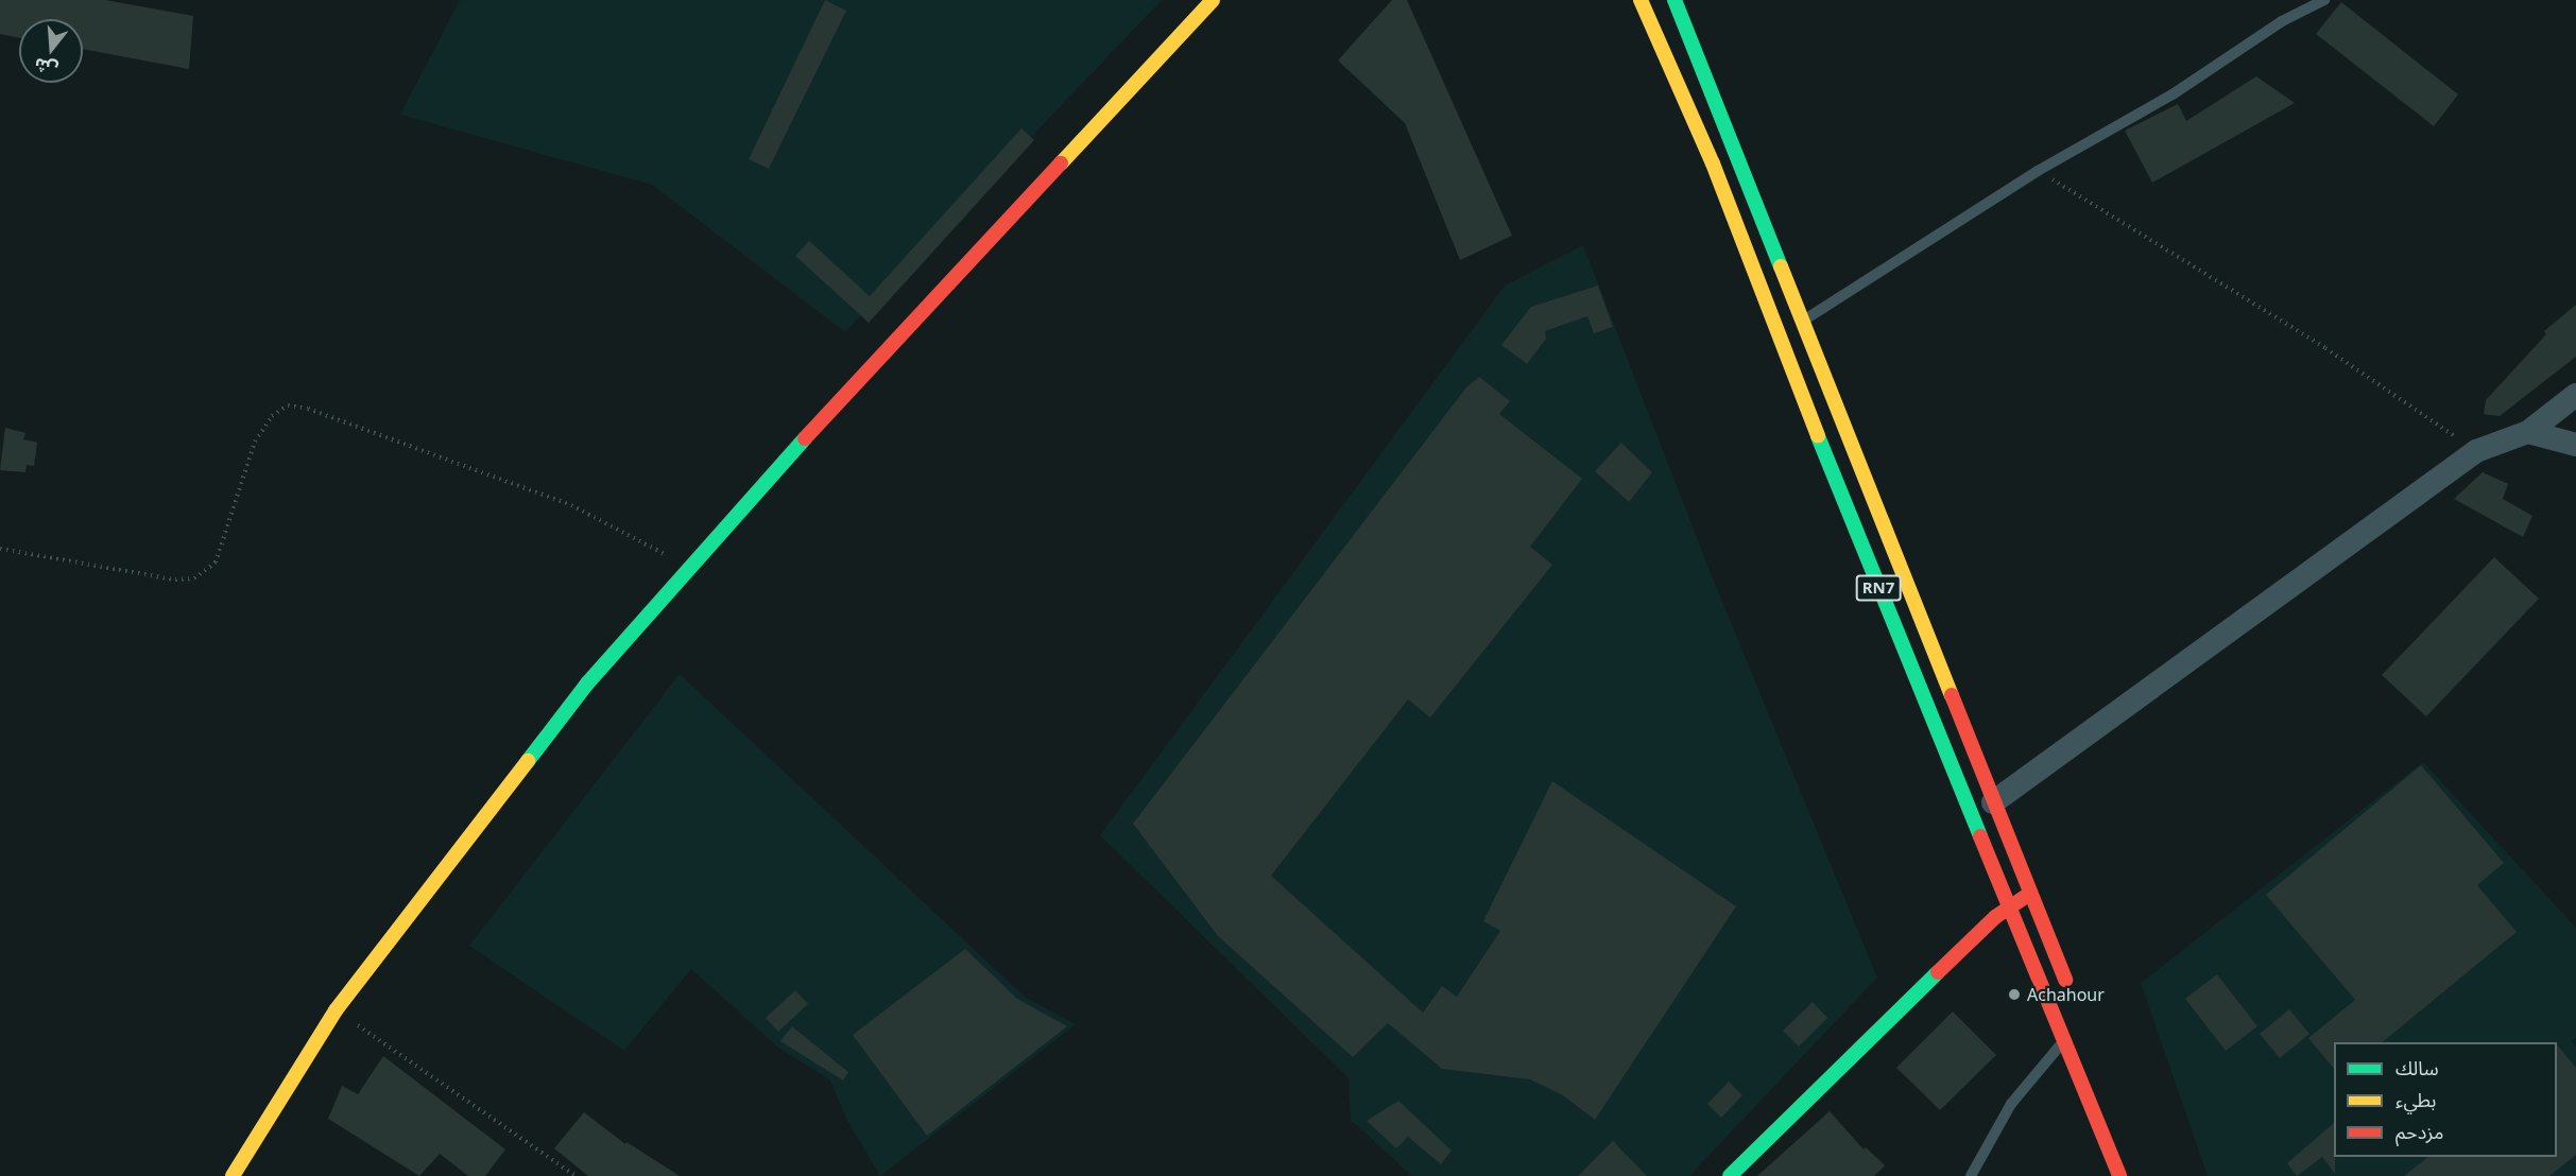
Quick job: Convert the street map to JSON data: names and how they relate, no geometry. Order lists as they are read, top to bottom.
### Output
{
  "streets": {
    "main road": ["RN7"]
  },
  "places": ["Achahour"],
  "legend": ["سالك", "بطيء", "مزدحم"],
  "north": "bottom"
}
